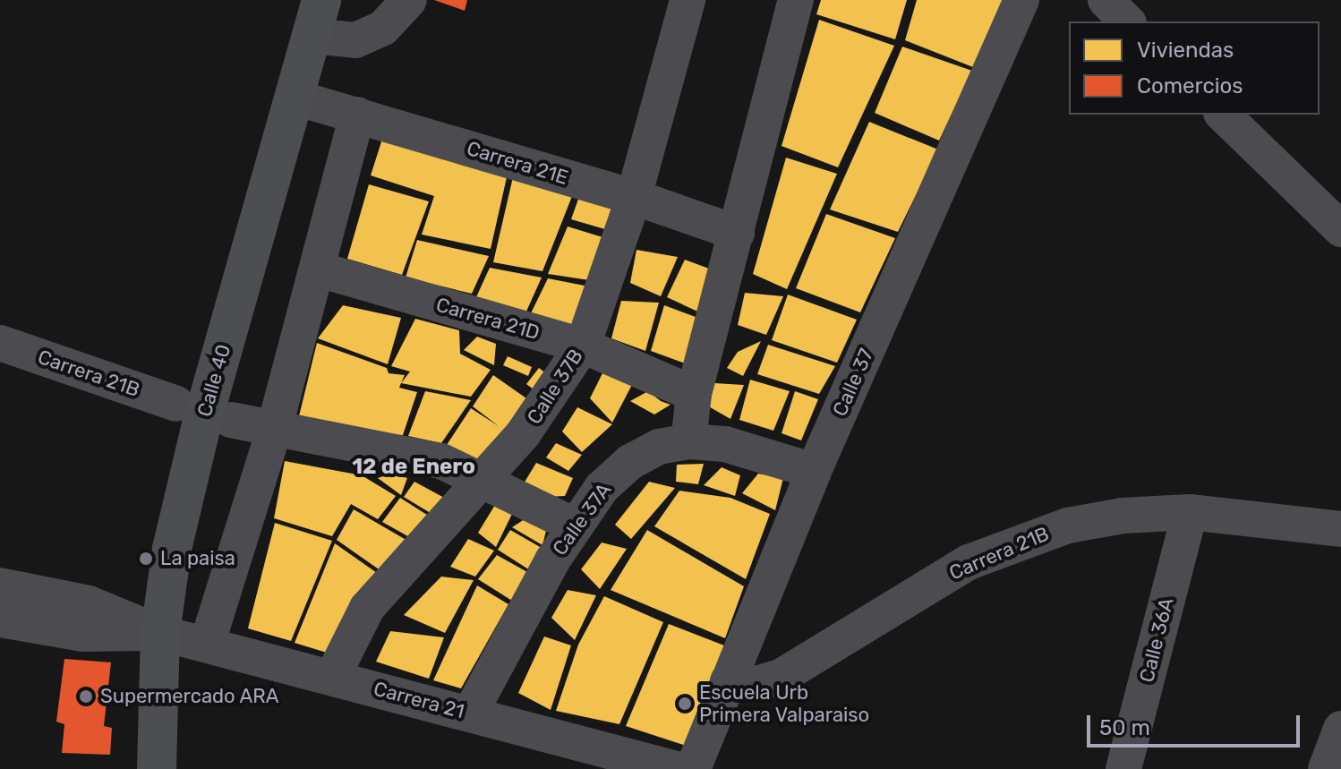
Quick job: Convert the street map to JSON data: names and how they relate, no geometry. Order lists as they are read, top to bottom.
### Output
{
  "streets": {
    "highway": ["Calle 40"],
    "street": [
      "Carrera 21E",
      "Carrera 21D",
      "Carrera 21B",
      "Calle 37",
      "Calle 37B",
      "Calle 37A",
      "Calle 36A",
      "Carrera 21"
    ]
  },
  "crossings": [
    ["Carrera 21E", "Calle 40"],
    ["Carrera 21E", "Calle 37B"],
    ["Carrera 21D", "Calle 37B"],
    ["Carrera 21B", "Calle 37"],
    ["Carrera 21B", "Calle 36A"],
    ["Calle 40", "Carrera 21"],
    ["Calle 37", "Calle 37A"],
    ["Calle 37B", "Carrera 21"],
    ["Calle 37A", "Carrera 21"]
  ],
  "districts": ["12 de Enero"],
  "places": ["La paisa", "Supermercado ARA", "Escuela Urb Primera Valparaiso"],
  "legend": ["Viviendas", "Comercios"],
  "scale_bar": "50 m"
}
